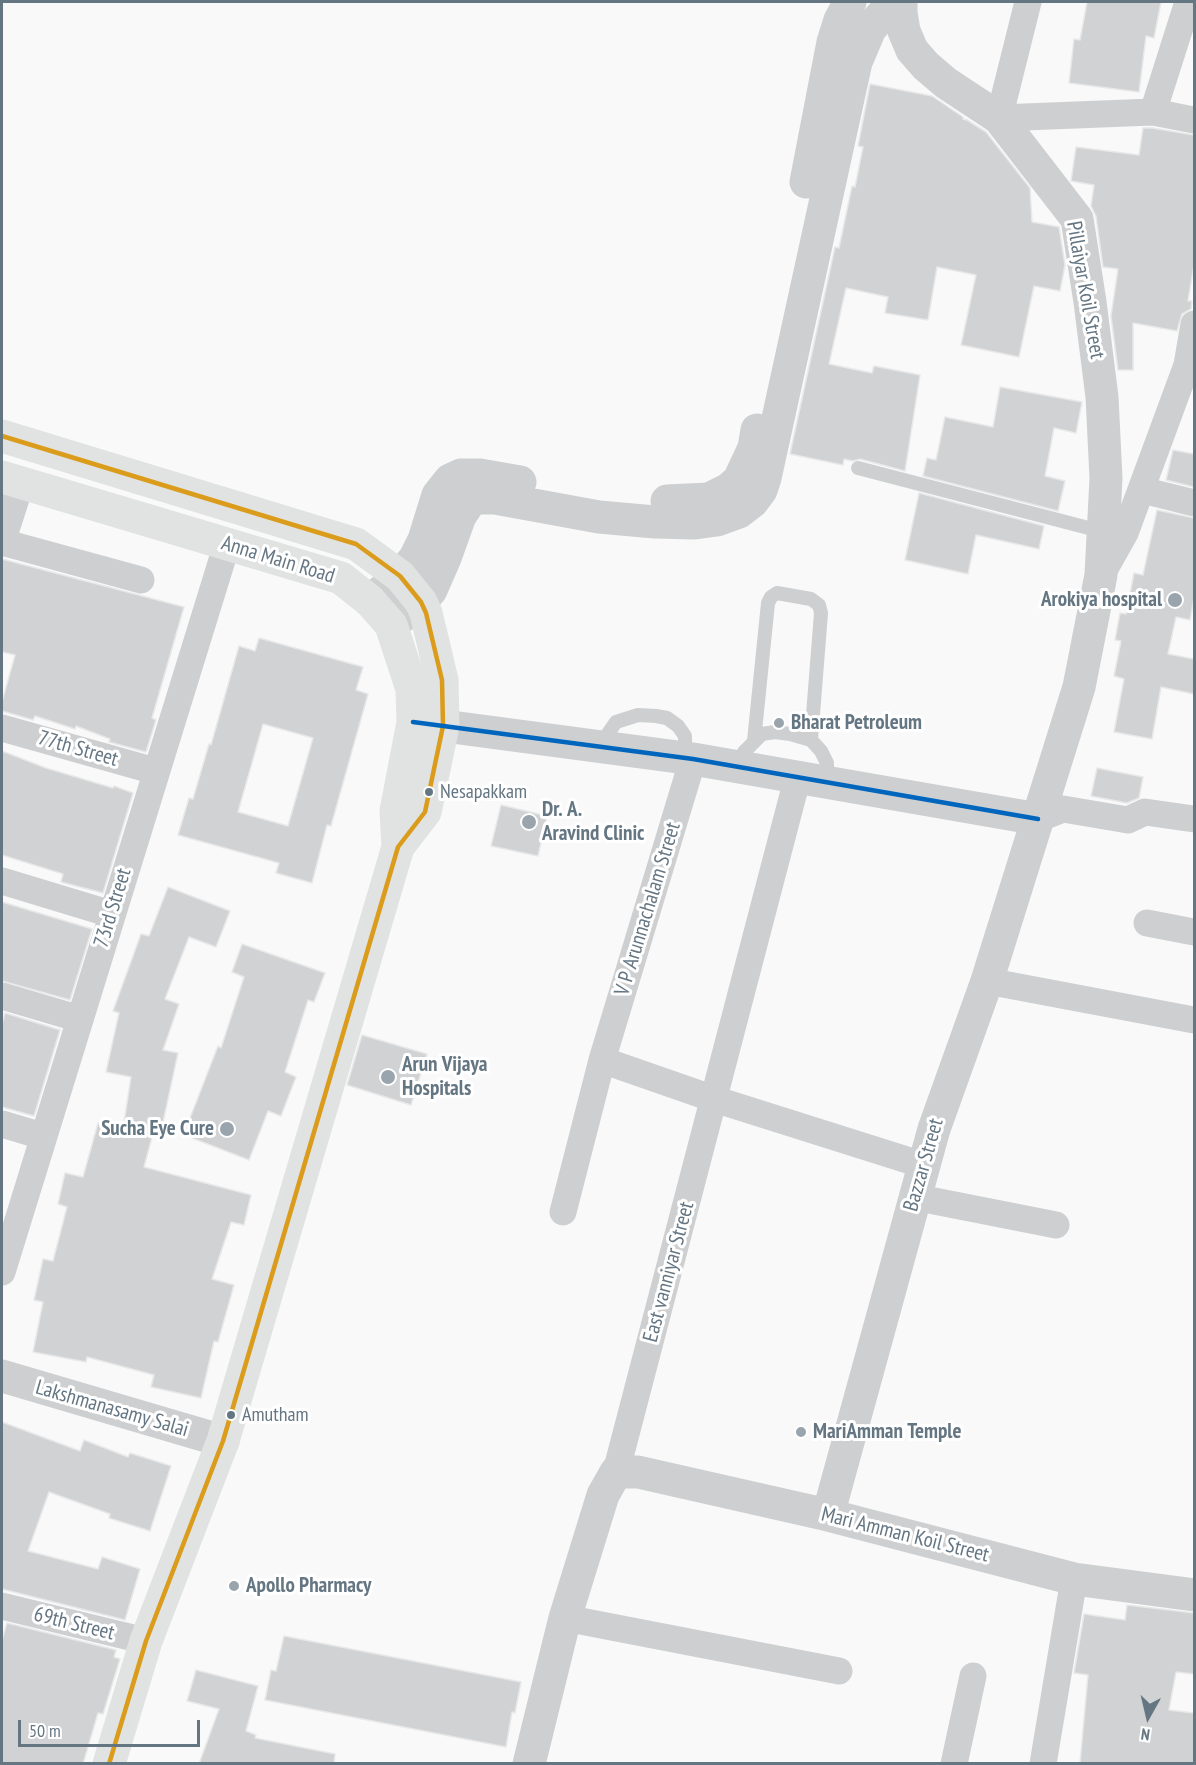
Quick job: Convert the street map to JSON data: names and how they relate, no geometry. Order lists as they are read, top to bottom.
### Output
{
  "streets": {
    "main road": ["Anna Main Road"],
    "street": [
      "Pillaiyar Koil Street",
      "77th Street",
      "73rd Street",
      "V P Arunnachalam Street",
      "Bazzar Street",
      "East vanniyar Street",
      "Lakshmanasamy Salai",
      "Mari Amman Koil Street",
      "69th Street"
    ]
  },
  "crossings": [
    ["Pillaiyar Koil Street", "Bazzar Street"],
    ["Anna Main Road", "73rd Street"],
    ["77th Street", "73rd Street"],
    ["Bazzar Street", "Mari Amman Koil Street"],
    ["East vanniyar Street", "Mari Amman Koil Street"]
  ],
  "places": [
    "Arokiya hospital",
    "Bharat Petroleum",
    "Nesapakkam",
    "Dr. A. Aravind Clinic",
    "Arun Vijaya Hospitals",
    "Sucha Eye Cure",
    "Amutham",
    "MariAmman Temple",
    "Apollo Pharmacy"
  ],
  "lines": ["transit line 50"],
  "scale_bar": "50 m",
  "north": "bottom"
}
